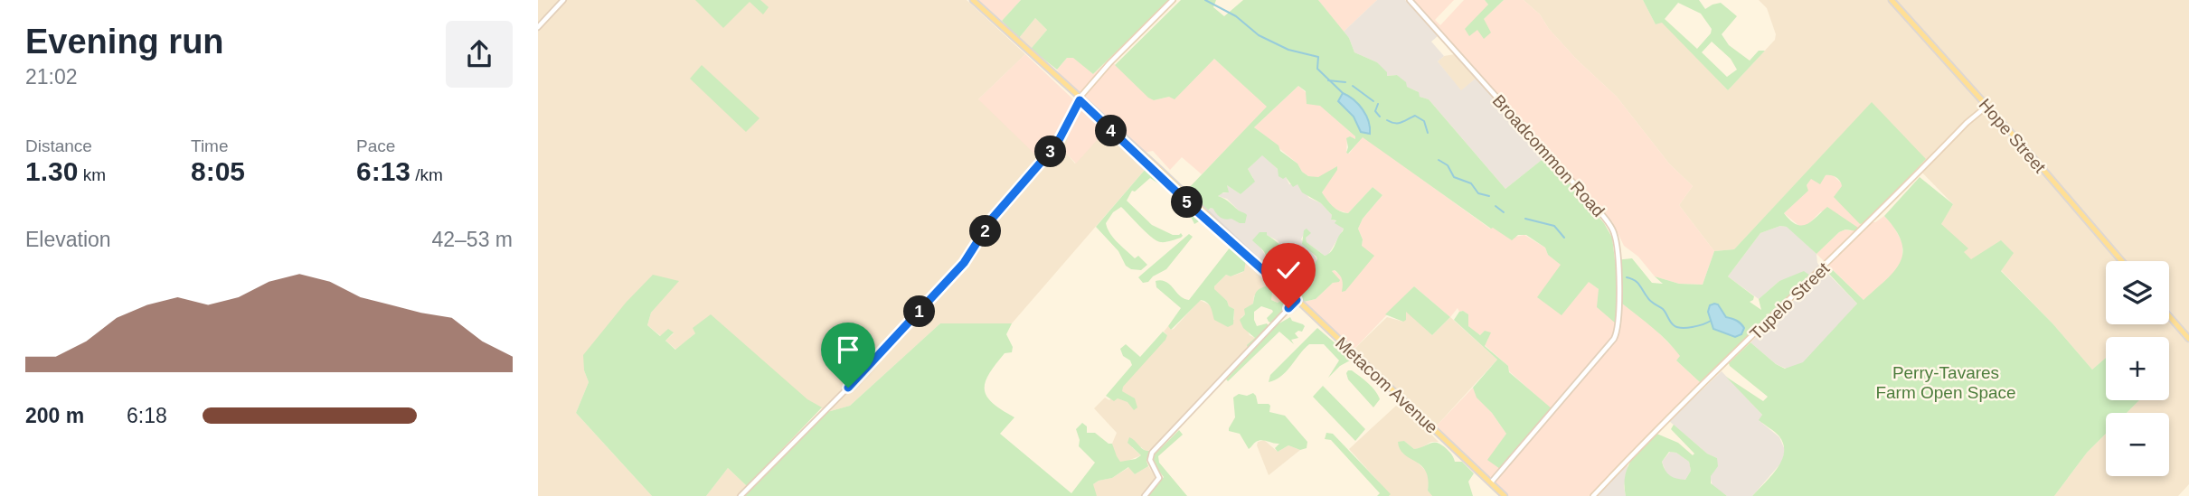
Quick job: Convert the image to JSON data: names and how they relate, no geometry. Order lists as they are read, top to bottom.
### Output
{
  "streets": {
    "main road": ["Hope Street", "Metacom Avenue"],
    "street": ["Broadcommon Road", "Tupelo Street"]
  },
  "crossings": [
    ["Hope Street", "Tupelo Street"],
    ["Broadcommon Road", "Metacom Avenue"]
  ],
  "parks": ["Perry-Tavares Farm Open Space"],
  "page": {
    "heading": ["Evening run", "21:02"],
    "stats": [
      ["Distance", "1.30 km"],
      ["Time", "8:05"],
      ["Pace", "6:13 /km"]
    ],
    "pins": [
      "4",
      "3",
      "5",
      "2",
      "1"
    ],
    "chart": ["Elevation", "42–53 m"],
    "map_buttons": ["+", "−"],
    "list": [
      {
        "name": "200 m",
        "note": "6:18"
      }
    ]
  }
}
